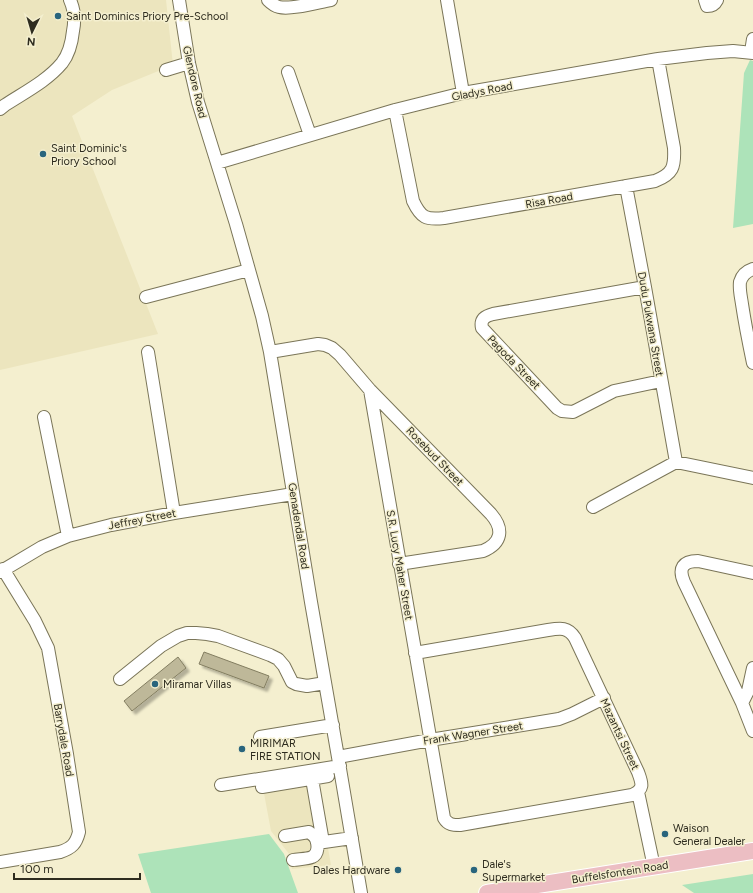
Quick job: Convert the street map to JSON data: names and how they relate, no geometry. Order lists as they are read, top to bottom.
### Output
{
  "streets": {
    "main road": ["Buffelsfontein Road"],
    "street": [
      "Glendore Road",
      "Gladys Road",
      "Risa Road",
      "Dudu Pukwana Street",
      "Pagoda Street",
      "Rosebud Street",
      "Jeffrey Street",
      "Genadendal Road",
      "S.R. Lucy Maher Street",
      "Frank Wagner Street",
      "Mazantsi Street",
      "Barrydale Road"
    ]
  },
  "crossings": [
    ["Glendore Road", "Gladys Road"],
    ["Glendore Road", "Genadendal Road"],
    ["Gladys Road", "Risa Road"],
    ["Gladys Road", "Genadendal Road"],
    ["Risa Road", "Dudu Pukwana Street"],
    ["Dudu Pukwana Street", "Pagoda Street"],
    ["Rosebud Street", "Genadendal Road"],
    ["Rosebud Street", "S.R. Lucy Maher Street"],
    ["Jeffrey Street", "Genadendal Road"],
    ["Jeffrey Street", "Barrydale Road"],
    ["Genadendal Road", "Frank Wagner Street"],
    ["S.R. Lucy Maher Street", "Frank Wagner Street"],
    ["S.R. Lucy Maher Street", "Mazantsi Street"],
    ["Frank Wagner Street", "Mazantsi Street"],
    ["Mazantsi Street", "Buffelsfontein Road"]
  ],
  "places": [
    "Saint Dominics Priory Pre-School",
    "Saint Dominic's Priory School",
    "Miramar Villas",
    "MIRIMAR FIRE STATION",
    "Waison General Dealer",
    "Dales Hardware",
    "Dale's Supermarket"
  ],
  "scale_bar": "100 m",
  "north": "bottom"
}
